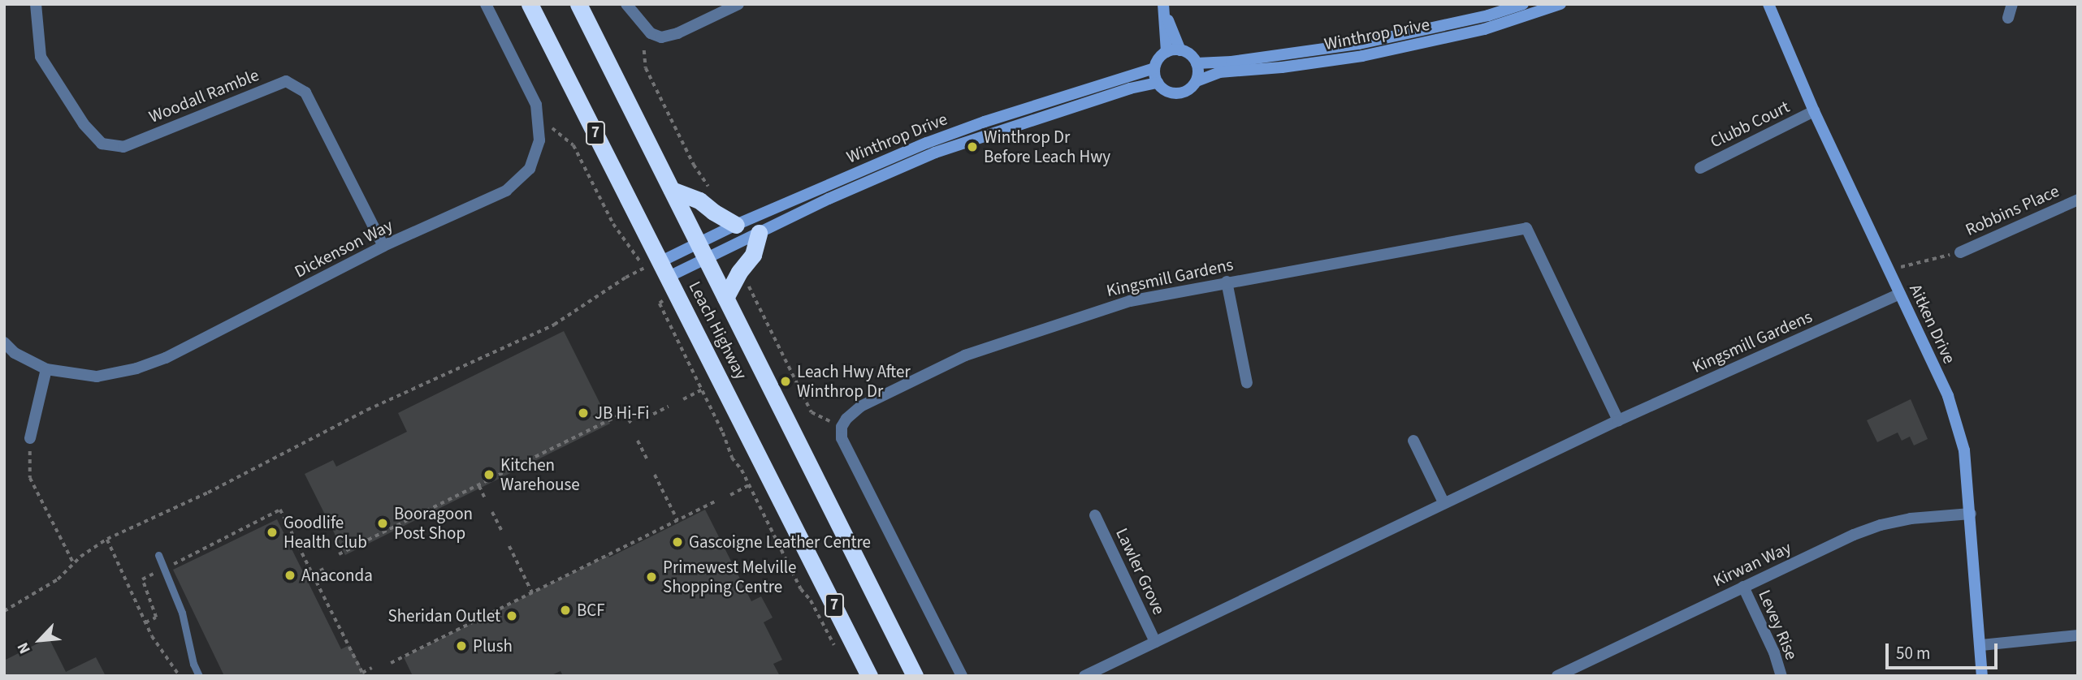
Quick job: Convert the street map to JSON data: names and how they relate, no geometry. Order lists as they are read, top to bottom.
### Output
{
  "streets": {
    "highway": ["7", "Leach Highway"],
    "street": [
      "Winthrop Drive",
      "Woodall Ramble",
      "Clubb Court",
      "Robbins Place",
      "Dickenson Way",
      "Kingsmill Gardens",
      "Aitken Drive",
      "Kirwan Way",
      "Lawler Grove",
      "Levey Rise"
    ]
  },
  "crossings": [
    ["Winthrop Drive", "Leach Highway"],
    ["Woodall Ramble", "Dickenson Way"],
    ["Clubb Court", "Aitken Drive"],
    ["Kingsmill Gardens", "Aitken Drive"],
    ["Kingsmill Gardens", "Lawler Grove"],
    ["Aitken Drive", "Kirwan Way"],
    ["Kirwan Way", "Levey Rise"]
  ],
  "places": [
    "Winthrop Dr Before Leach Hwy",
    "Leach Hwy After Winthrop Dr",
    "JB Hi-Fi",
    "Kitchen Warehouse",
    "Booragoon Post Shop",
    "Goodlife Health Club",
    "Gascoigne Leather Centre",
    "Anaconda",
    "Primewest Melville Shopping Centre",
    "BCF",
    "Sheridan Outlet",
    "Plush"
  ],
  "scale_bar": "50 m",
  "north": "bottom left"
}
